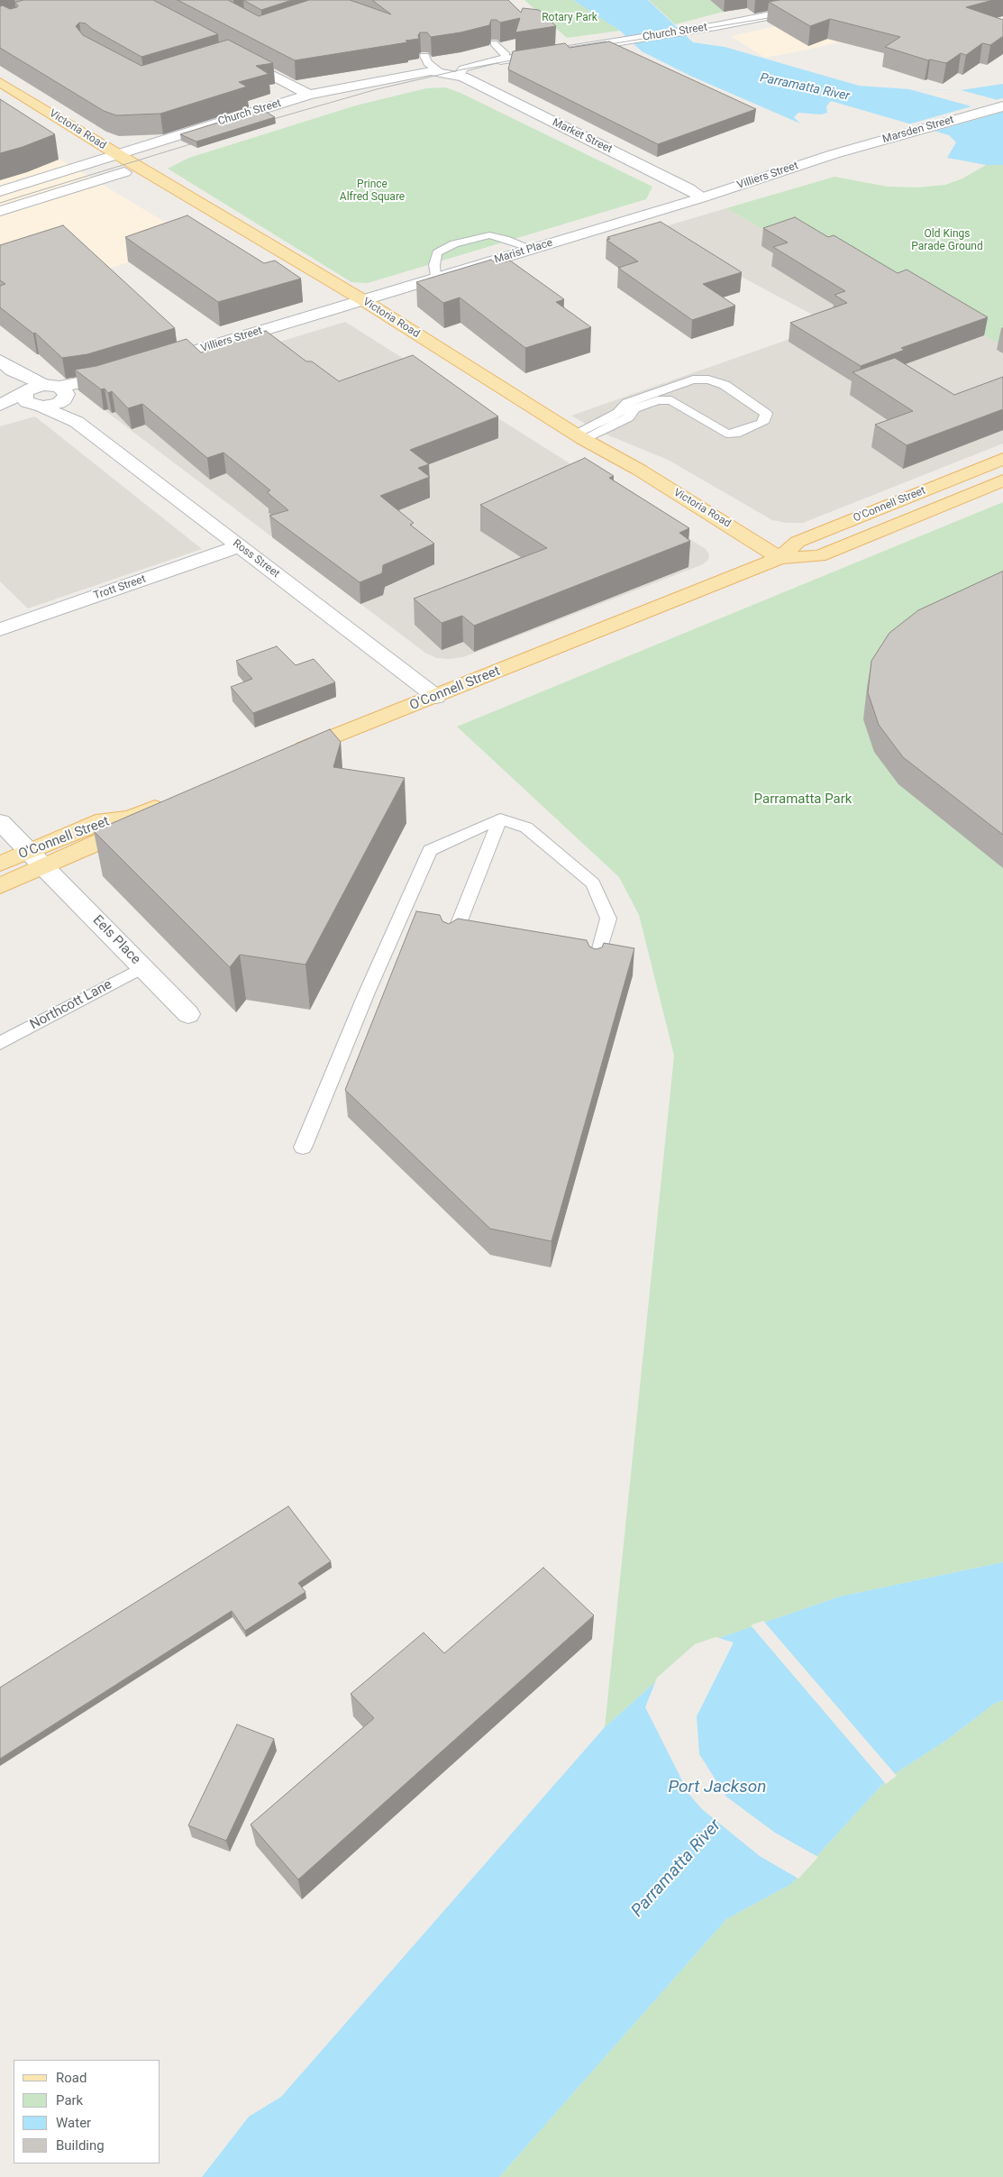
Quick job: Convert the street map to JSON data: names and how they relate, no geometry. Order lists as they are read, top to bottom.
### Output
{
  "streets": {
    "main road": ["Victoria Road", "O'Connell Street"],
    "street": [
      "Church Street",
      "Marsden Street",
      "Market Street",
      "Villiers Street",
      "Marist Place",
      "Ross Street",
      "Trott Street",
      "Eels Place"
    ],
    "lane": ["Northcott Lane"]
  },
  "crossings": [
    ["Church Street", "Victoria Road"],
    ["Church Street", "Market Street"],
    ["Victoria Road", "Villiers Street"],
    ["Victoria Road", "Marist Place"],
    ["Victoria Road", "O'Connell Street"],
    ["Marsden Street", "Villiers Street"],
    ["Market Street", "Villiers Street"],
    ["Market Street", "Marist Place"],
    ["Villiers Street", "Marist Place"],
    ["O'Connell Street", "Ross Street"],
    ["O'Connell Street", "Eels Place"],
    ["Ross Street", "Trott Street"],
    ["Eels Place", "Northcott Lane"]
  ],
  "water": ["Parramatta River", "Port Jackson"],
  "parks": [
    "Rotary Park",
    "Prince Alfred Square",
    "Old Kings Parade Ground",
    "Parramatta Park"
  ],
  "legend": [
    "Road",
    "Park",
    "Water",
    "Building"
  ]
}
